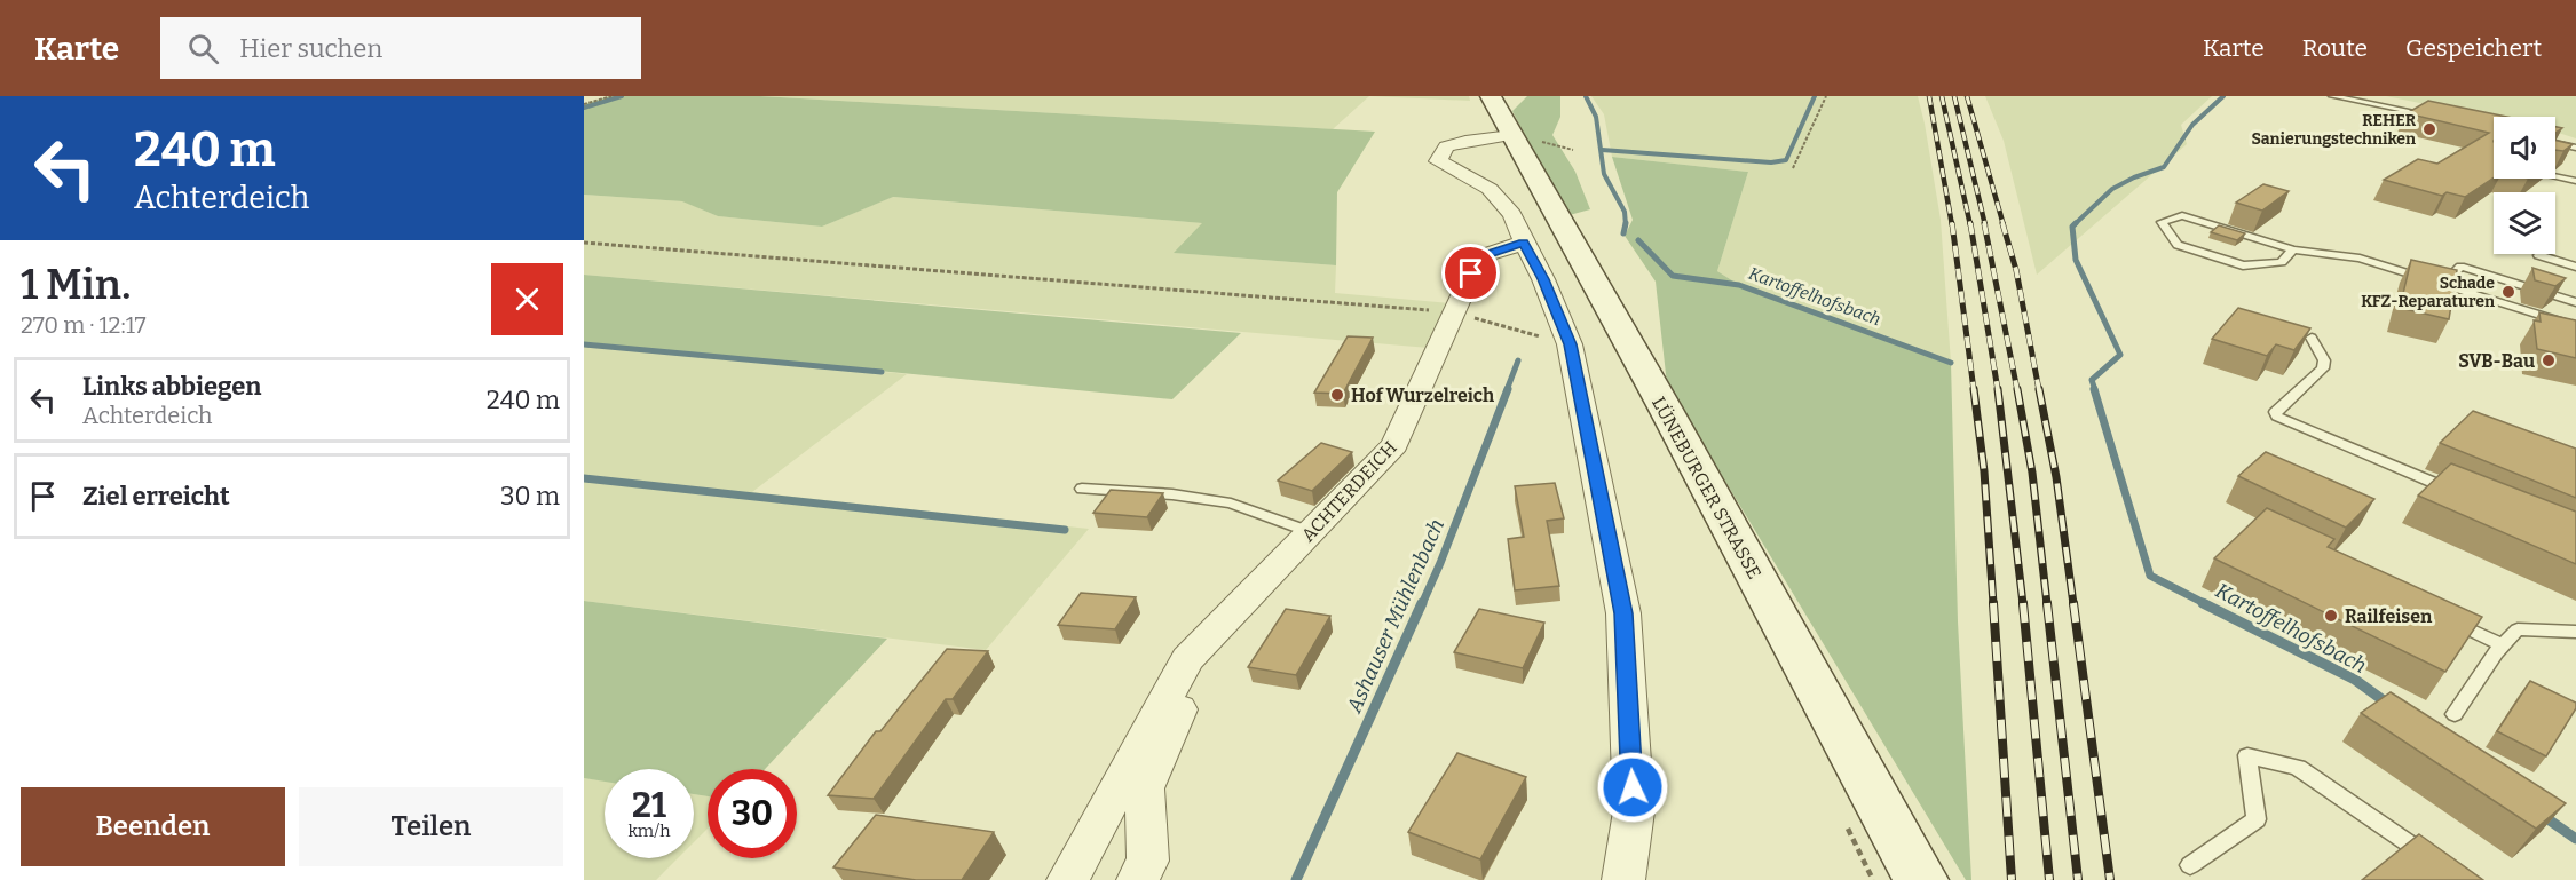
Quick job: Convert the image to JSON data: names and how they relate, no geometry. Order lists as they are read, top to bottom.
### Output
{
  "streets": {
    "main road": ["LÜNEBURGER STRASSE"],
    "street": ["ACHTERDEICH"]
  },
  "water": ["Kartoffelhofsbach", "Ashauser Mühlenbach"],
  "places": [
    "REHER Sanierungstechniken",
    "Schade KFZ-Reparaturen",
    "SVB-Bau",
    "Hof Wurzelreich",
    "Railfeisen"
  ],
  "page": {
    "header": "Karte",
    "search": "Hier suchen",
    "nav": ["Karte", "Route", "Gespeichert"],
    "turn": ["240 m", "Achterdeich"],
    "heading": ["1 Min.", "270 m · 12:17"],
    "list": [
      {
        "name": "Links abbiegen",
        "note": "Achterdeich",
        "value": "240 m"
      },
      {
        "name": "Ziel erreicht",
        "value": "30 m"
      }
    ],
    "speed": "21 km/h",
    "limit": "30",
    "buttons": ["Beenden", "Teilen"]
  }
}
